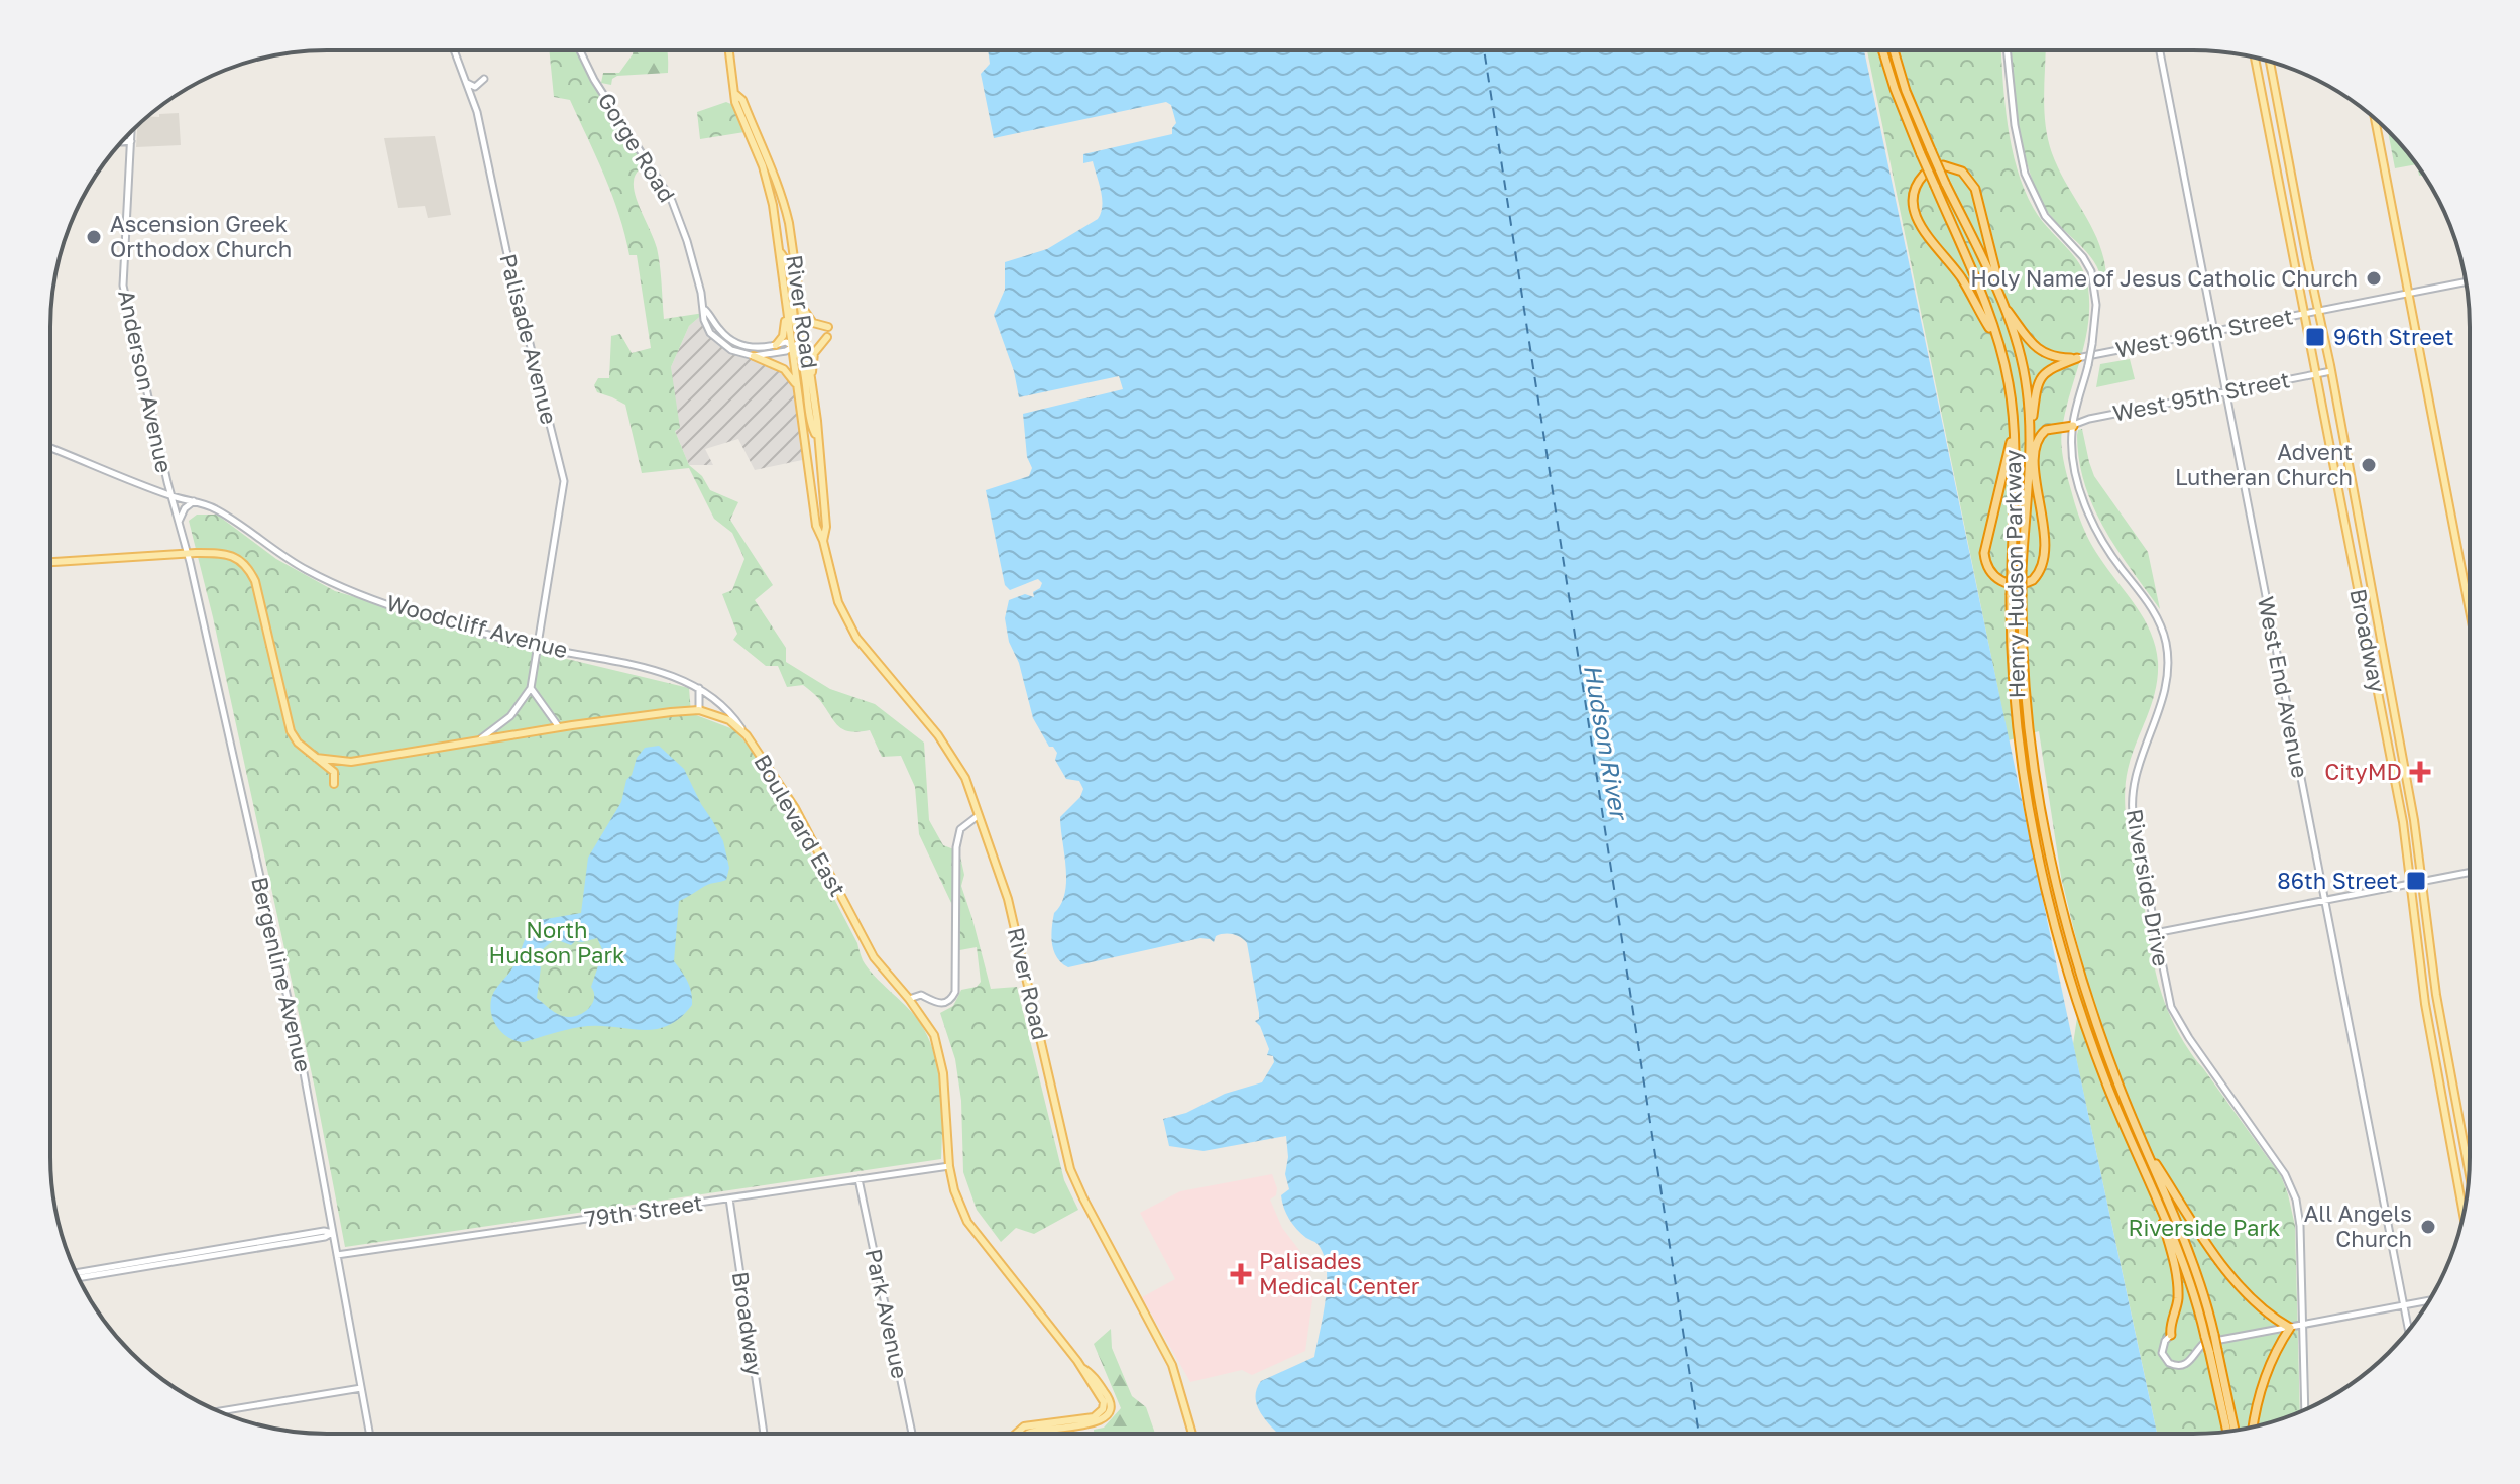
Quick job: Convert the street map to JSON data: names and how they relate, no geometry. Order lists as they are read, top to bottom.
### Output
{
  "streets": {
    "highway": ["Henry Hudson Parkway"],
    "main road": [
      "Gorge Road",
      "River Road",
      "West 96th Street",
      "Palisade Avenue",
      "Anderson Avenue",
      "West 95th Street",
      "Woodcliff Avenue",
      "Broadway",
      "West End Avenue",
      "Boulevard East",
      "Riverside Drive",
      "Bergenline Avenue",
      "79th Street",
      "Park Avenue"
    ]
  },
  "crossings": [
    ["Gorge Road", "River Road"],
    ["West 96th Street", "Broadway"],
    ["West 96th Street", "West End Avenue"],
    ["Palisade Avenue", "Woodcliff Avenue"],
    ["Anderson Avenue", "Woodcliff Avenue"],
    ["Anderson Avenue", "Bergenline Avenue"],
    ["West 95th Street", "Broadway"],
    ["West 95th Street", "West End Avenue"],
    ["West 95th Street", "Riverside Drive"],
    ["Woodcliff Avenue", "Boulevard East"],
    ["Broadway", "79th Street"],
    ["Boulevard East", "79th Street"],
    ["Bergenline Avenue", "79th Street"],
    ["79th Street", "Park Avenue"]
  ],
  "water": ["Hudson River"],
  "parks": ["North Hudson Park", "Riverside Park"],
  "places": {
    "other": [
      "Ascension Greek Orthodox Church",
      "Holy Name of Jesus Catholic Church",
      "Advent Lutheran Church",
      "All Angels Church"
    ],
    "transit": ["96th Street", "86th Street"],
    "health": ["CityMD", "Palisades Medical Center"]
  }
}
